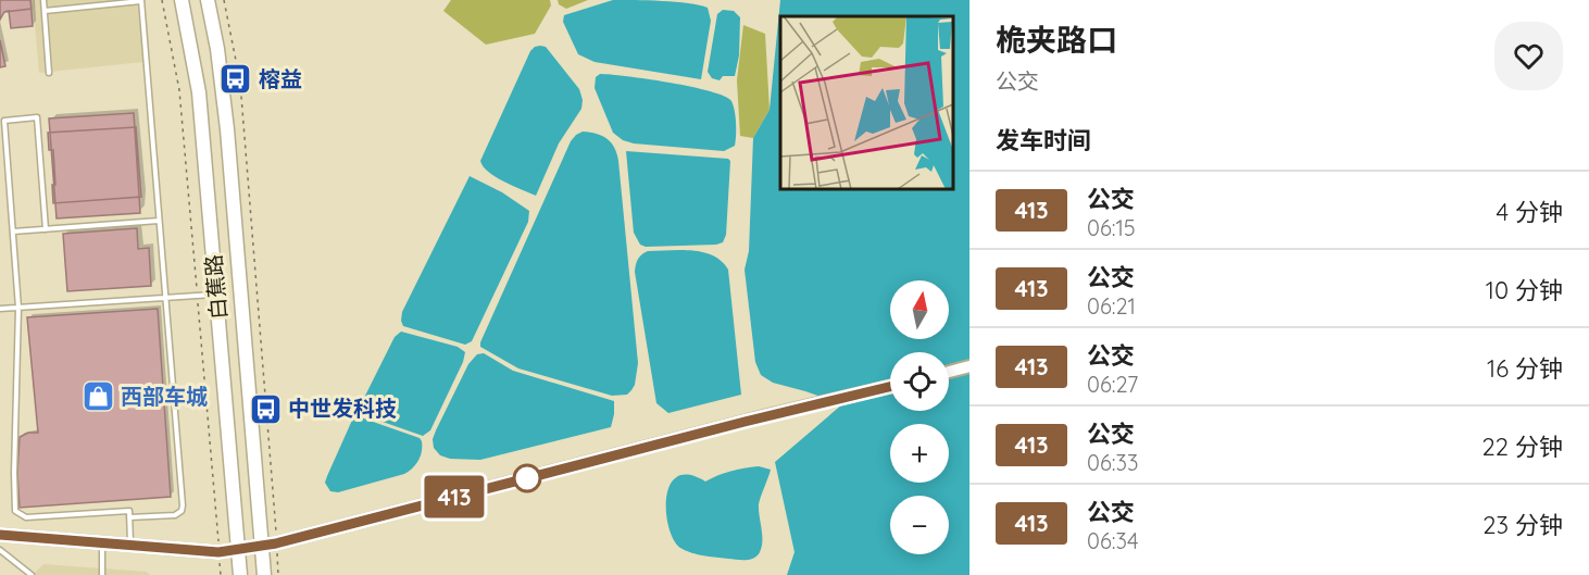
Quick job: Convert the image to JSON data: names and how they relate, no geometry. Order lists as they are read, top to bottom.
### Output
{
  "streets": {
    "main road": ["白蕉路"]
  },
  "places": {
    "bus stop": ["榕益", "中世发科技"],
    "shop": ["西部车城"]
  },
  "lines": ["bus line 413"],
  "north": "top",
  "page": {
    "on_map": "413",
    "heading": [
      ["桅夹路口", "公交"],
      "发车时间"
    ],
    "list": [
      {
        "mark": "413",
        "name": "公交",
        "note": "06:15",
        "value": "4 分钟"
      },
      {
        "mark": "413",
        "name": "公交",
        "note": "06:21",
        "value": "10 分钟"
      },
      {
        "mark": "413",
        "name": "公交",
        "note": "06:27",
        "value": "16 分钟"
      },
      {
        "mark": "413",
        "name": "公交",
        "note": "06:33",
        "value": "22 分钟"
      },
      {
        "mark": "413",
        "name": "公交",
        "note": "06:34",
        "value": "23 分钟"
      }
    ],
    "map_buttons": ["+", "−"]
  }
}
